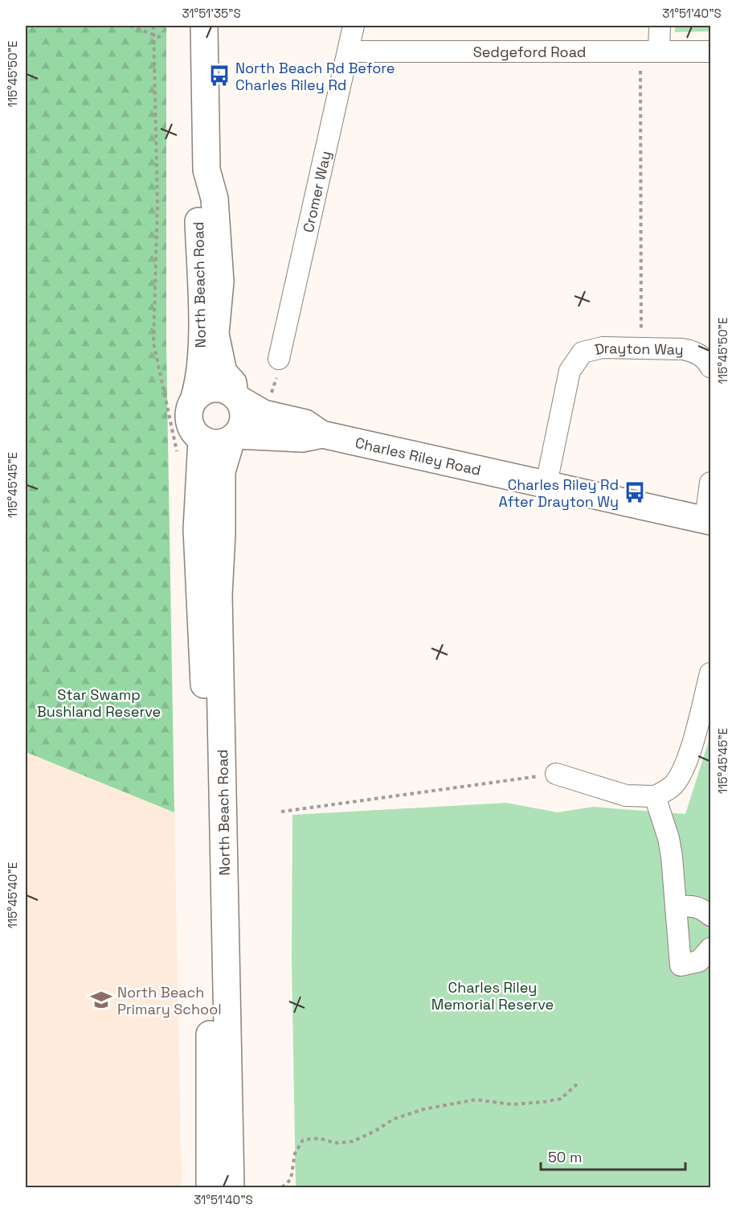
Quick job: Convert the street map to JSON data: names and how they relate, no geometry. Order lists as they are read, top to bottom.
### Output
{
  "streets": {
    "main road": ["North Beach Road", "Charles Riley Road"],
    "street": ["Sedgeford Road", "Cromer Way", "Drayton Way"]
  },
  "crossings": [
    ["Sedgeford Road", "Cromer Way"],
    ["North Beach Road", "Charles Riley Road"],
    ["Drayton Way", "Charles Riley Road"]
  ],
  "parks": ["Star Swamp Bushland Reserve", "Charles Riley Memorial Reserve"],
  "places": {
    "bus stop": ["North Beach Rd Before Charles Riley Rd", "Charles Riley Rd After Drayton Wy"],
    "school or university": ["North Beach Primary School"]
  },
  "scale_bar": "50 m",
  "coordinates": [
    "31°51'35\"S",
    "31°51'40\"S",
    "115°45'50\"E",
    "115°45'45\"E",
    "115°45'40\"E"
  ]
}
